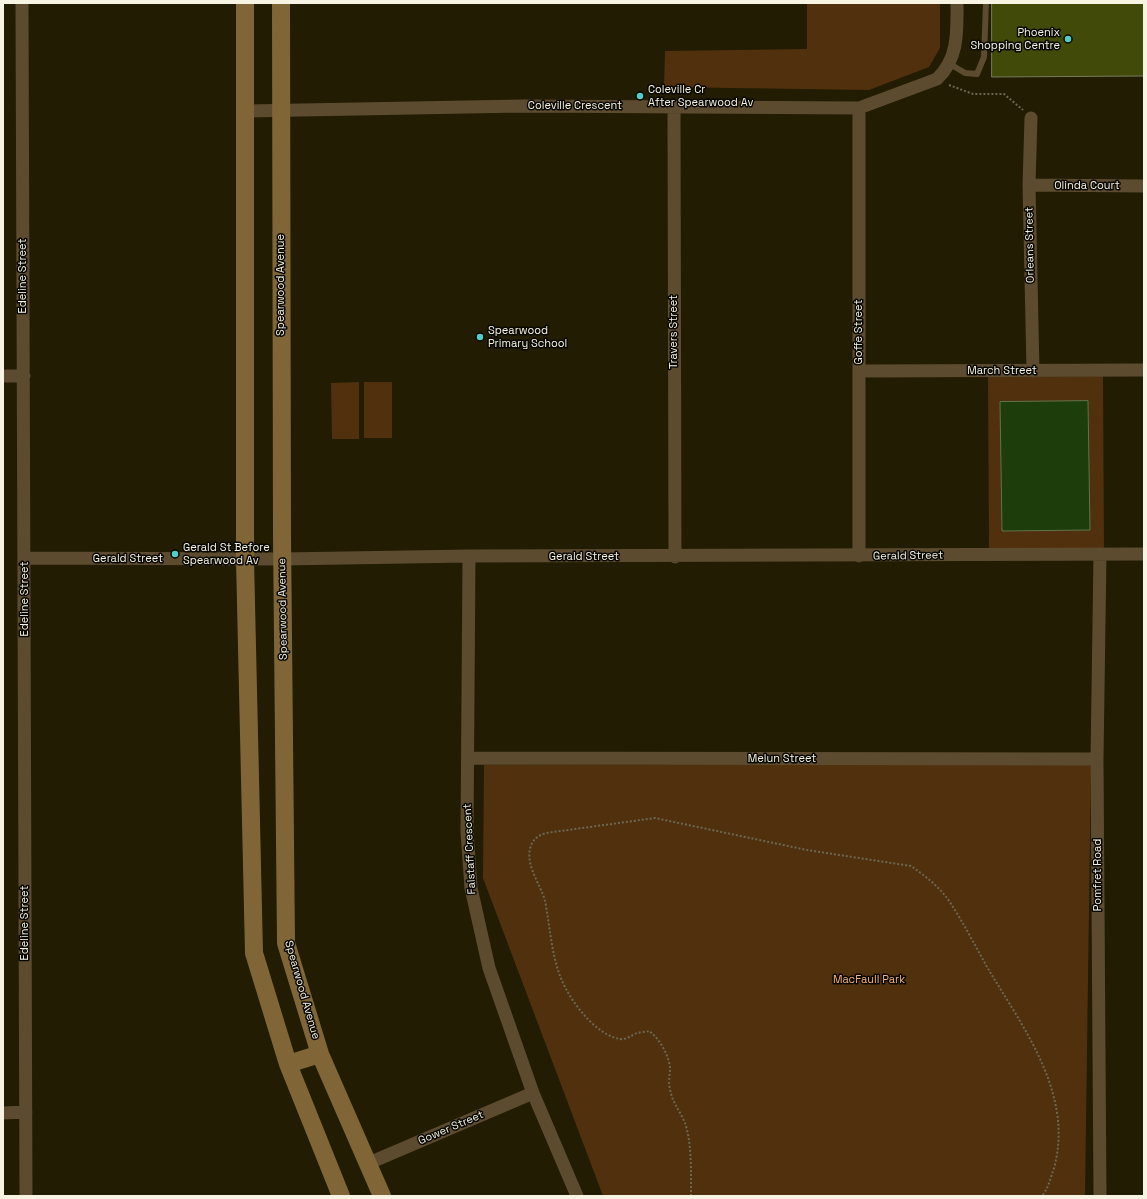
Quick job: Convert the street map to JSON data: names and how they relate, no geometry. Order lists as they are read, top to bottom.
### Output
{
  "streets": {
    "main road": ["Spearwood Avenue"],
    "street": [
      "Coleville Crescent",
      "Olinda Court",
      "Orleans Street",
      "Edeline Street",
      "Travers Street",
      "Goffe Street",
      "March Street",
      "Gerald Street",
      "Melun Street",
      "Falstaff Crescent",
      "Pomfret Road",
      "Gower Street"
    ]
  },
  "crossings": [
    ["Coleville Crescent", "Spearwood Avenue"],
    ["Coleville Crescent", "Travers Street"],
    ["Coleville Crescent", "Goffe Street"],
    ["Olinda Court", "Orleans Street"],
    ["Orleans Street", "March Street"],
    ["Edeline Street", "Gerald Street"],
    ["Spearwood Avenue", "Gerald Street"],
    ["Spearwood Avenue", "Gower Street"],
    ["Travers Street", "Gerald Street"],
    ["Goffe Street", "March Street"],
    ["Goffe Street", "Gerald Street"],
    ["Gerald Street", "Falstaff Crescent"],
    ["Gerald Street", "Pomfret Road"],
    ["Melun Street", "Falstaff Crescent"],
    ["Melun Street", "Pomfret Road"],
    ["Falstaff Crescent", "Gower Street"]
  ],
  "parks": ["MacFaull Park"],
  "places": [
    "Phoenix Shopping Centre",
    "Coleville Cr After Spearwood Av",
    "Spearwood Primary School",
    "Gerald St Before Spearwood Av"
  ]
}
